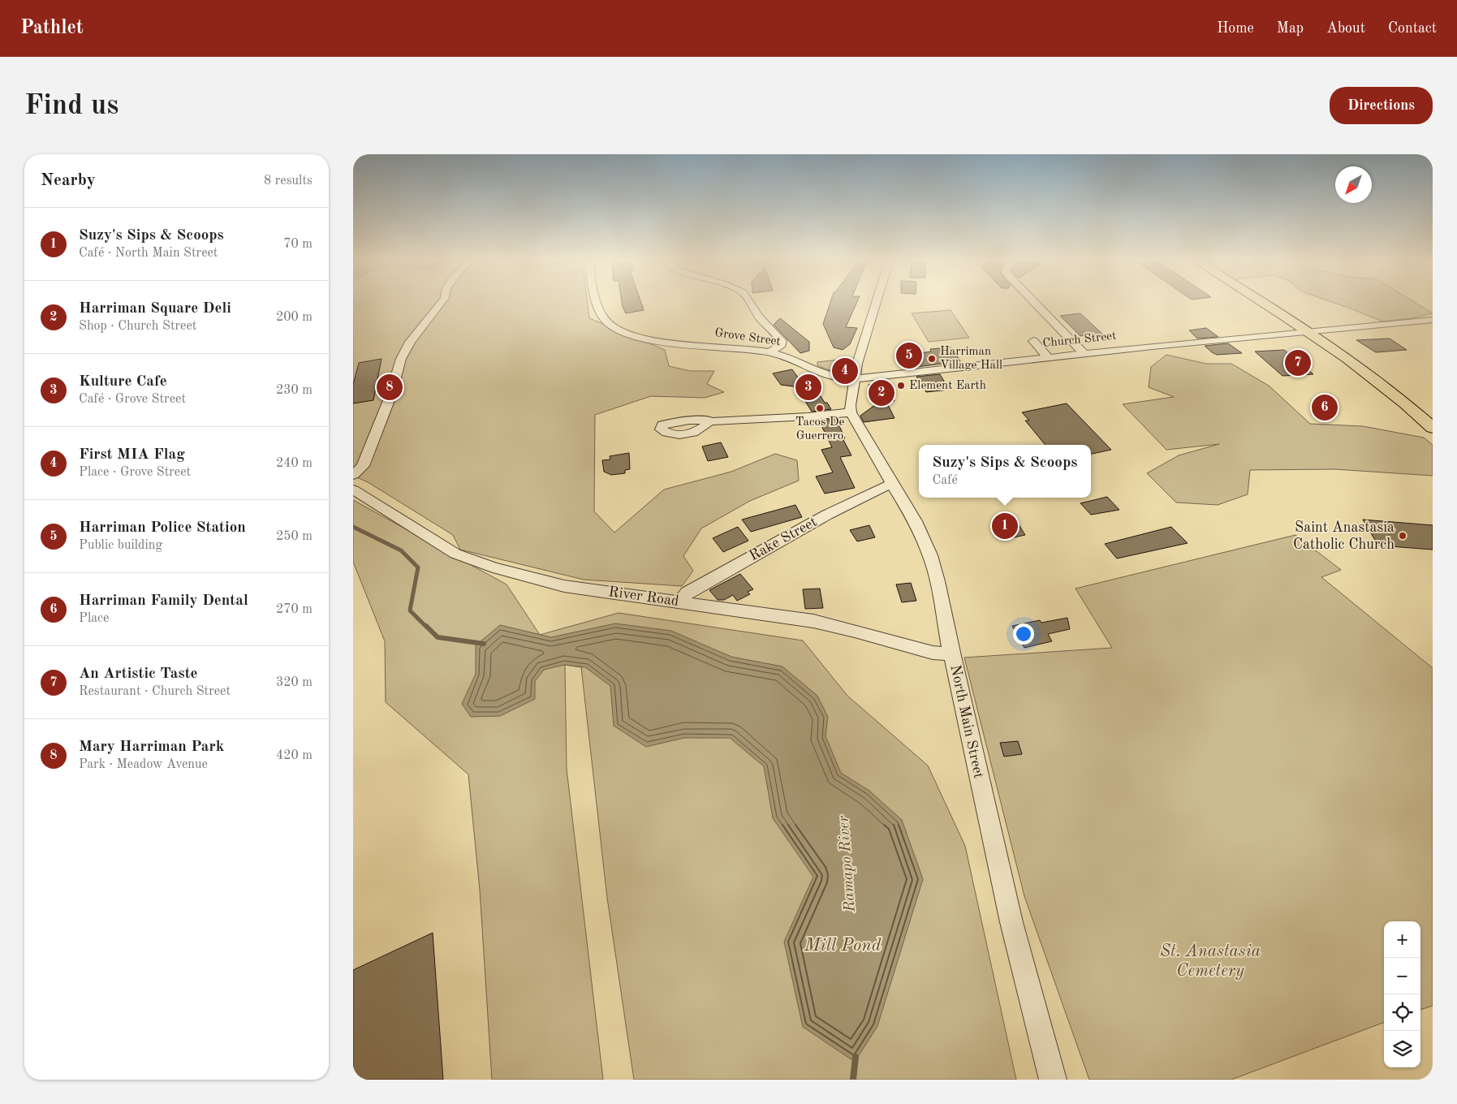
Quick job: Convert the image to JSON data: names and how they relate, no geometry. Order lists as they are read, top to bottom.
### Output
{
  "streets": {
    "street": [
      "Grove Street",
      "Church Street",
      "Rake Street",
      "River Road",
      "North Main Street"
    ]
  },
  "crossings": [
    ["Grove Street", "Church Street"],
    ["Rake Street", "River Road"],
    ["Rake Street", "North Main Street"],
    ["River Road", "North Main Street"]
  ],
  "water": ["Ramapo River", "Mill Pond"],
  "parks": ["St. Anastasia Cemetery"],
  "places": [
    "Harriman Village Hall",
    "Element Earth",
    "Tacos De Guerrero",
    "Saint Anastasia Catholic Church"
  ],
  "north": "bottom left",
  "page": {
    "header": "Pathlet",
    "nav": [
      "Home",
      "Map",
      "About",
      "Contact"
    ],
    "buttons": "Directions",
    "title": "Find us",
    "heading": ["Nearby", "8 results"],
    "list": [
      {
        "mark": "1",
        "name": "Suzy's Sips & Scoops",
        "note": "Café · North Main Street",
        "value": "70 m"
      },
      {
        "mark": "2",
        "name": "Harriman Square Deli",
        "note": "Shop · Church Street",
        "value": "200 m"
      },
      {
        "mark": "3",
        "name": "Kulture Cafe",
        "note": "Café · Grove Street",
        "value": "230 m"
      },
      {
        "mark": "4",
        "name": "First MIA Flag",
        "note": "Place · Grove Street",
        "value": "240 m"
      },
      {
        "mark": "5",
        "name": "Harriman Police Station",
        "note": "Public building",
        "value": "250 m"
      },
      {
        "mark": "6",
        "name": "Harriman Family Dental",
        "note": "Place",
        "value": "270 m"
      },
      {
        "mark": "7",
        "name": "An Artistic Taste",
        "note": "Restaurant · Church Street",
        "value": "320 m"
      },
      {
        "mark": "8",
        "name": "Mary Harriman Park",
        "note": "Park · Meadow Avenue",
        "value": "420 m"
      }
    ],
    "pins": [
      "5",
      "7",
      "4",
      "3",
      "8",
      "2",
      "6",
      "1"
    ],
    "popup": ["Suzy's Sips & Scoops", "Café"],
    "map_buttons": ["+", "−"]
  }
}
